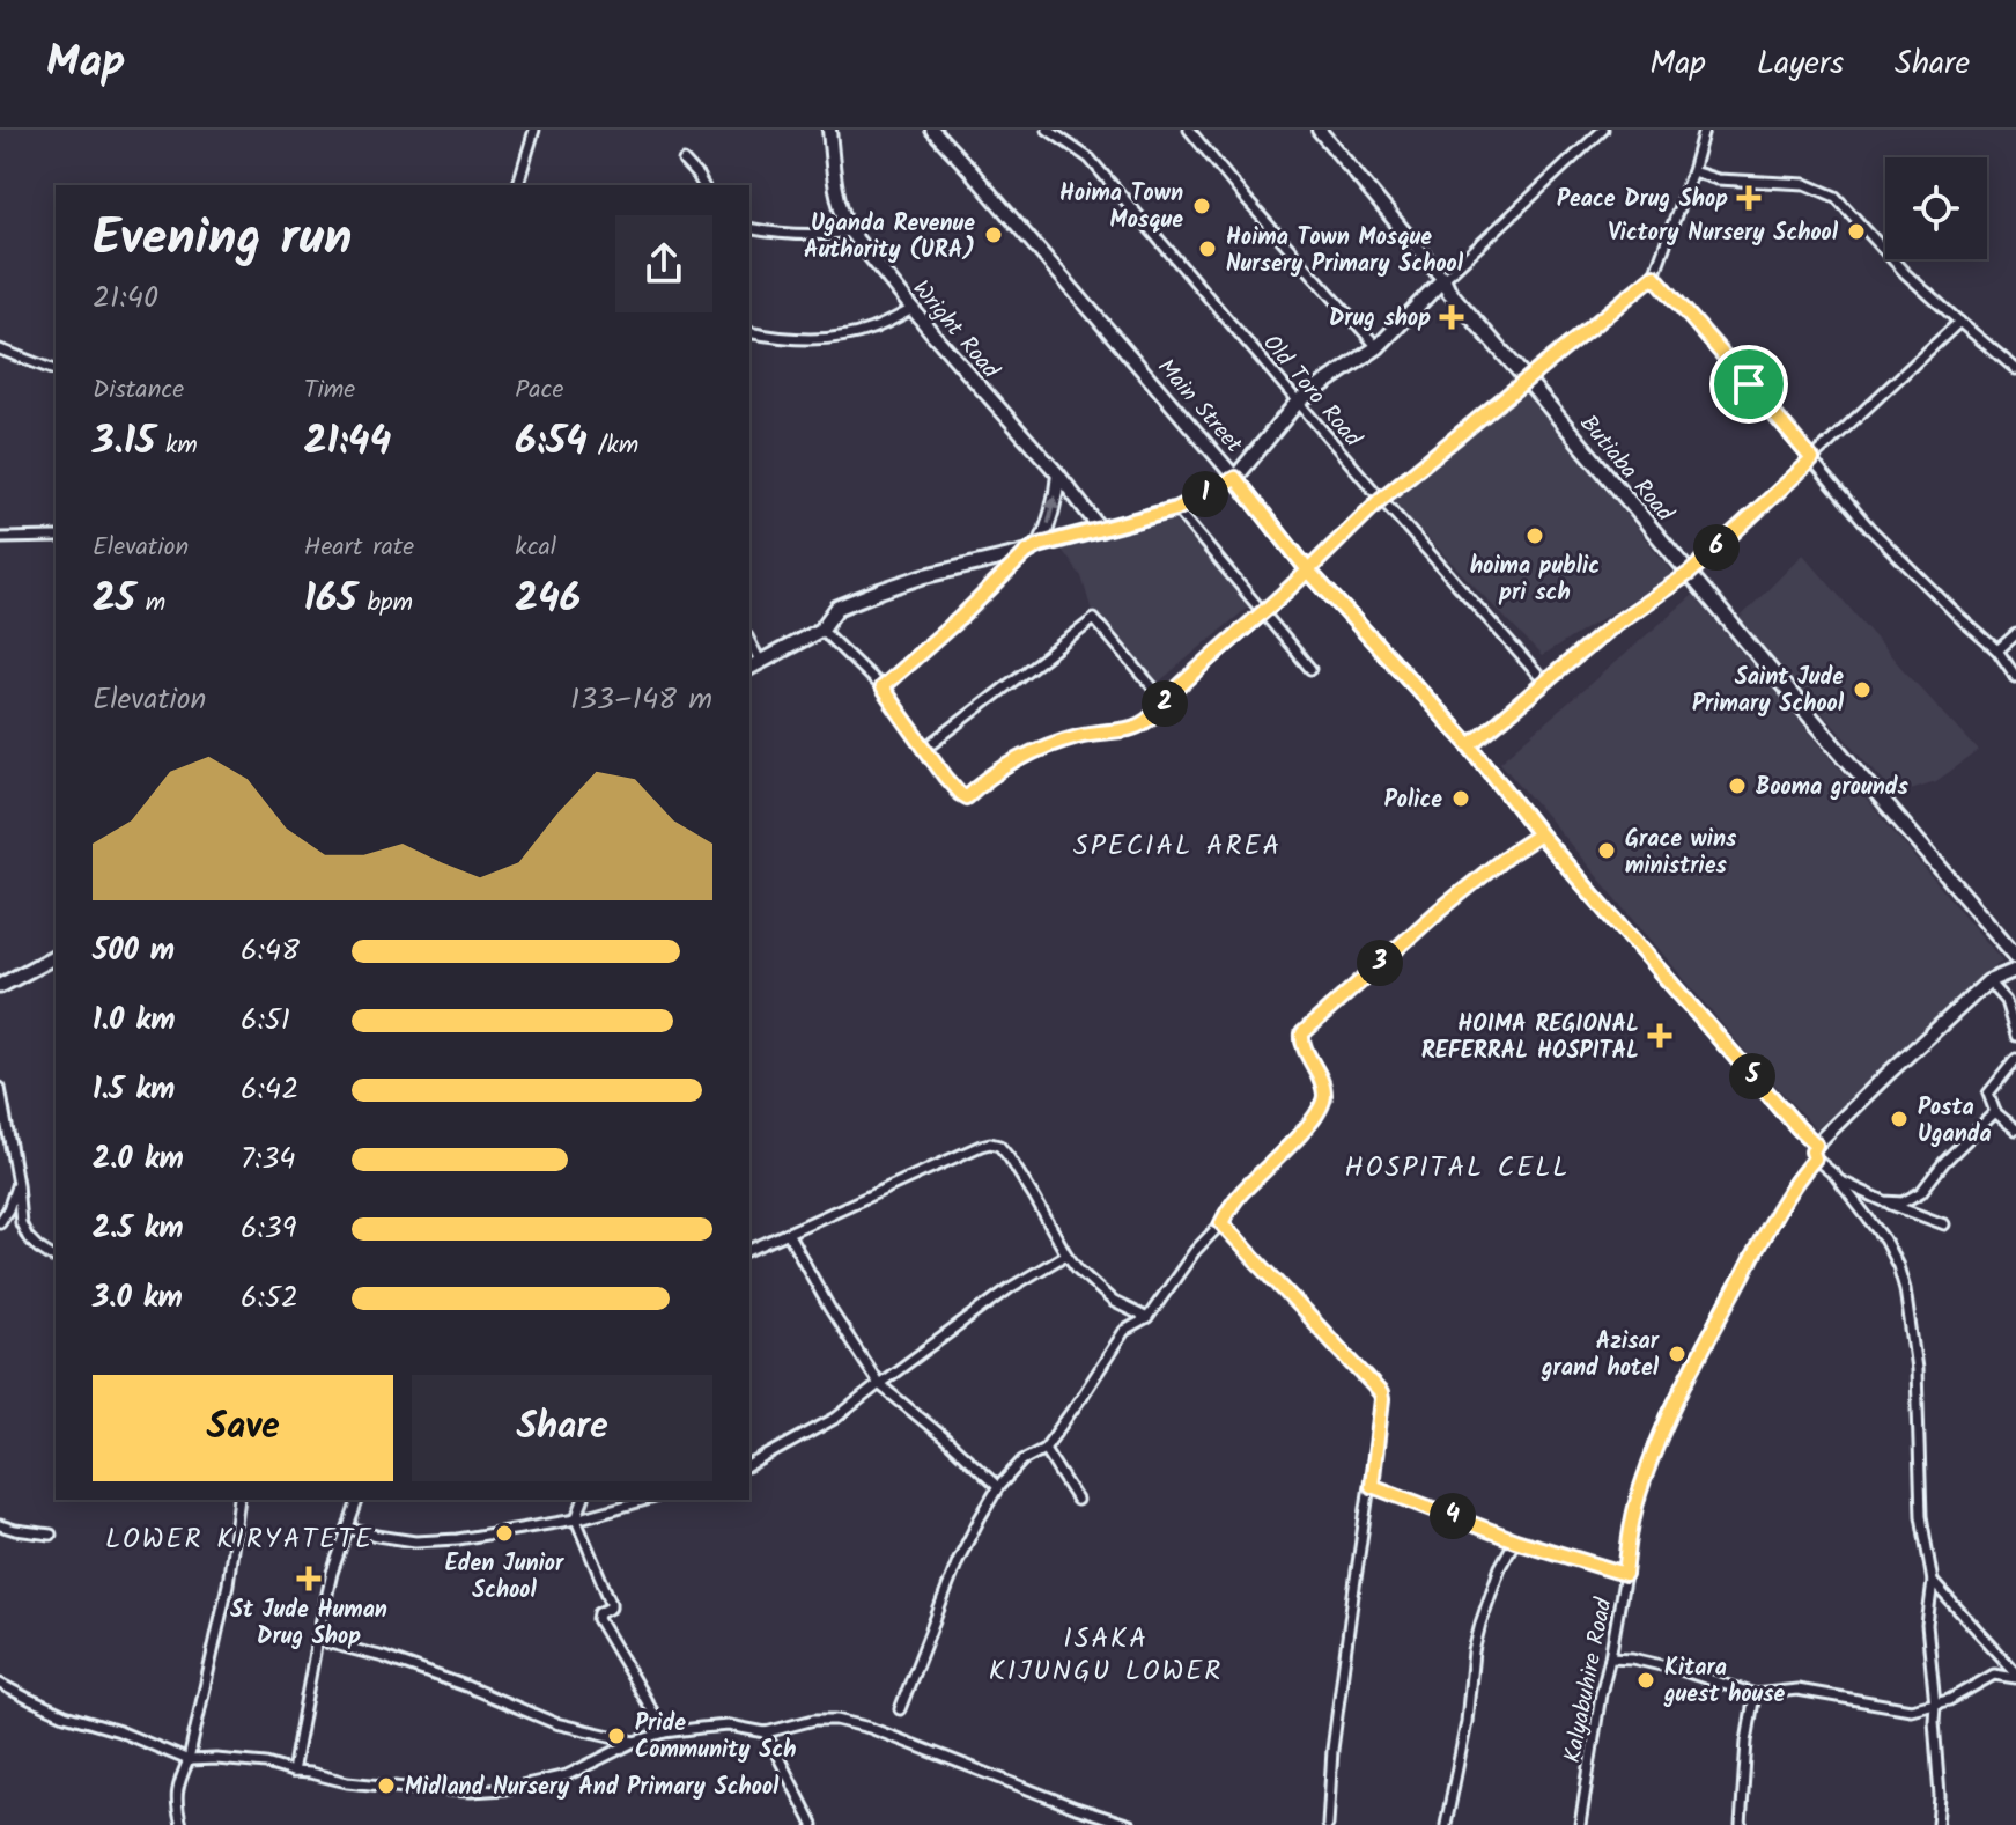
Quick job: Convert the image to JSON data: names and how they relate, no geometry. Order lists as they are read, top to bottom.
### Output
{
  "streets": {
    "main road": ["Butiaba Road"],
    "street": [
      "Wright Road",
      "Old Toro Road",
      "Main Street",
      "Kalyabuhire Road"
    ]
  },
  "crossings": [
    ["Main Street", "Kalyabuhire Road"]
  ],
  "districts": [
    "SPECIAL AREA",
    "HOSPITAL CELL",
    "LOWER KIRYATETE",
    "ISAKA KIJUNGU LOWER"
  ],
  "places": {
    "health": [
      "Peace Drug Shop",
      "Drug shop",
      "HOIMA REGIONAL REFERRAL HOSPITAL",
      "St Jude Human Drug Shop"
    ],
    "other": [
      "Hoima Town Mosque",
      "Victory Nursery School",
      "Uganda Revenue Authority (URA)",
      "Hoima Town Mosque Nursery Primary School",
      "hoima public pri sch",
      "Saint Jude Primary School",
      "Booma grounds",
      "Police",
      "Grace wins ministries",
      "Posta Uganda",
      "Azisar grand hotel",
      "Eden Junior School",
      "Kitara guest house",
      "Pride Community Sch",
      "Midland Nursery And Primary School"
    ]
  },
  "page": {
    "header": "Map",
    "nav": ["Map", "Layers", "Share"],
    "heading": ["Evening run", "21:40"],
    "stats": [
      ["Distance", "3.15 km"],
      ["Time", "21:44"],
      ["Pace", "6:54 /km"],
      ["Elevation", "25 m"],
      ["Heart rate", "165 bpm"],
      ["kcal", "246"]
    ],
    "pins": [
      "1",
      "6",
      "2",
      "3",
      "5",
      "4"
    ],
    "chart": ["Elevation", "133–148 m"],
    "list": [
      {
        "name": "500 m",
        "note": "6:48"
      },
      {
        "name": "1.0 km",
        "note": "6:51"
      },
      {
        "name": "1.5 km",
        "note": "6:42"
      },
      {
        "name": "2.0 km",
        "note": "7:34"
      },
      {
        "name": "2.5 km",
        "note": "6:39"
      },
      {
        "name": "3.0 km",
        "note": "6:52"
      }
    ],
    "buttons": ["Save", "Share"]
  }
}
